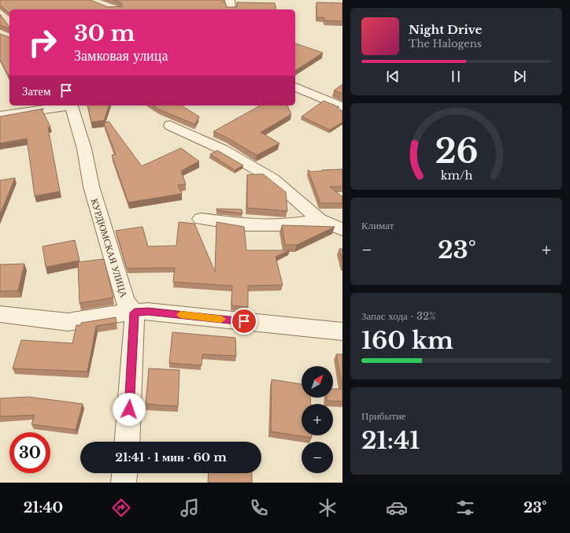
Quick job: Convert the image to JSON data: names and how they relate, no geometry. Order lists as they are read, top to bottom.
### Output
{
  "streets": {
    "street": ["КУРДЮМСКАЯ УЛИЦА"]
  },
  "north": "top right",
  "page": {
    "turn": ["30 m", "Замковая улица"],
    "song": ["Night Drive", "The Halogens"],
    "then": "Затем",
    "tile": [
      "Климат",
      ["Запас хода · 32%", "160 km"],
      ["Прибытие", "21:41"]
    ],
    "heat": ["−", "23°", "+"],
    "map_buttons": ["+", "−"],
    "limit": "30",
    "trip": "21:41 · 1 мин · 60 m",
    "tabs": ["21:40", "23°"],
    "gauge": ["26", "km/h"]
  }
}
